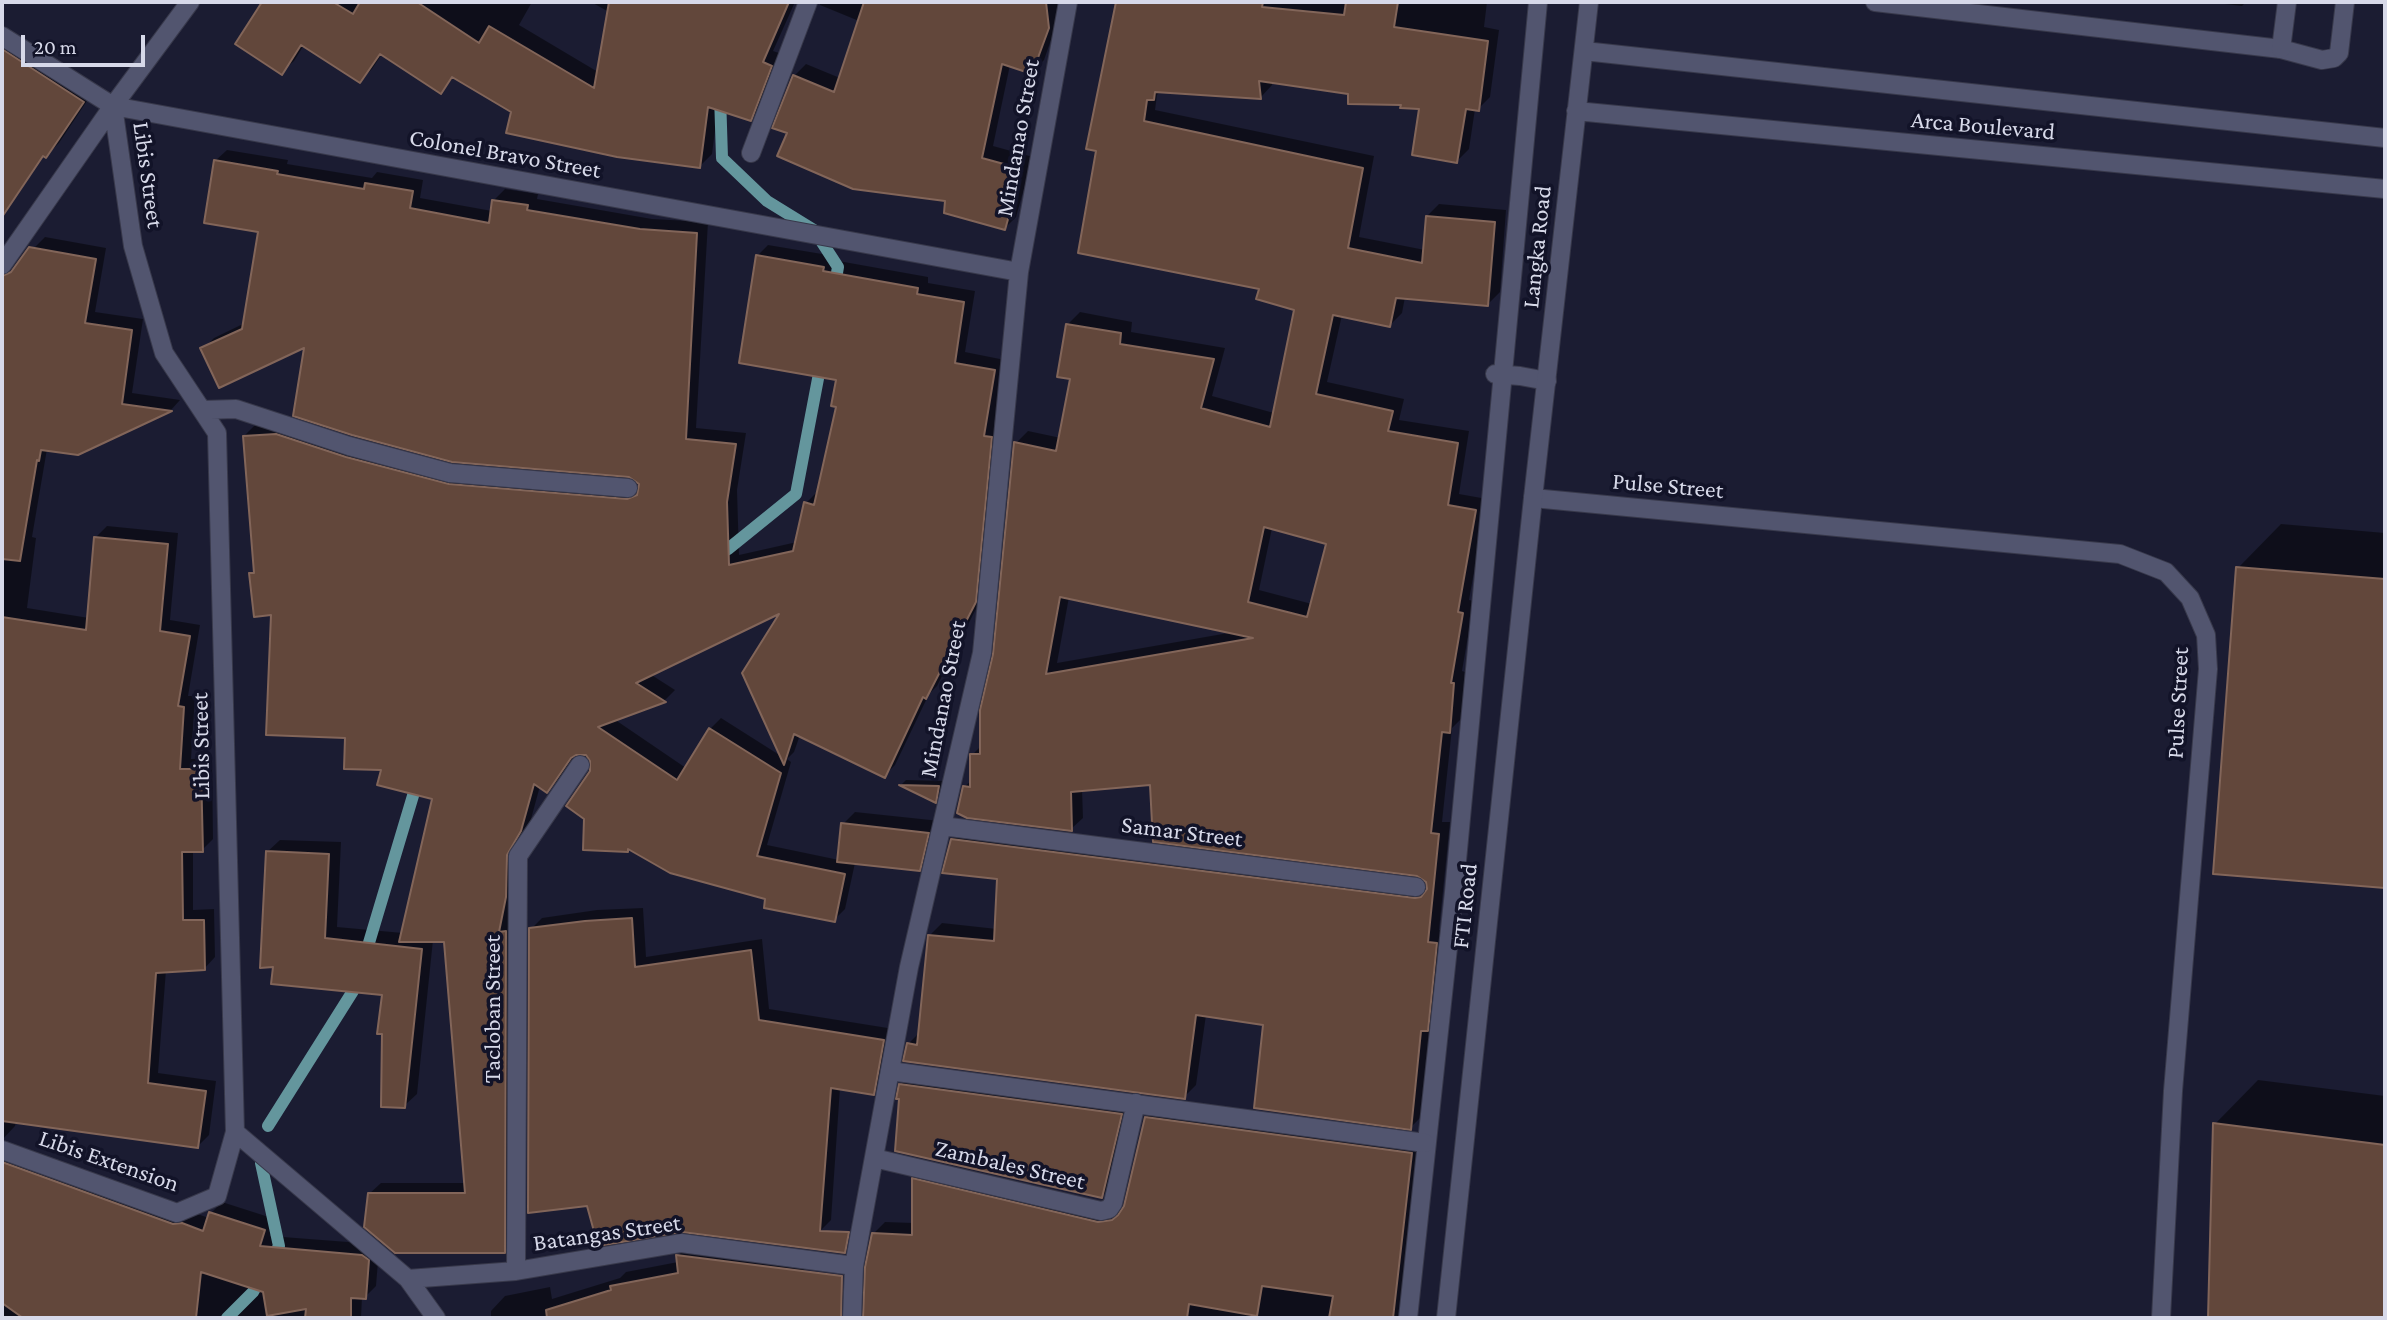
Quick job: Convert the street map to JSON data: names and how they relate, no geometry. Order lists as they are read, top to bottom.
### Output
{
  "streets": {
    "street": [
      "Arca Boulevard",
      "Mindanao Street",
      "Colonel Bravo Street",
      "Libis Street",
      "Langka Road",
      "Pulse Street",
      "Samar Street",
      "FTI Road",
      "Tacloban Street",
      "Libis Extension",
      "Zambales Street",
      "Batangas Street"
    ]
  },
  "crossings": [
    ["Arca Boulevard", "Langka Road"],
    ["Mindanao Street", "Colonel Bravo Street"],
    ["Mindanao Street", "Samar Street"],
    ["Mindanao Street", "Zambales Street"],
    ["Mindanao Street", "Batangas Street"],
    ["Colonel Bravo Street", "Libis Street"],
    ["Libis Street", "Libis Extension"],
    ["Langka Road", "Pulse Street"],
    ["Langka Road", "FTI Road"],
    ["Pulse Street", "FTI Road"],
    ["Tacloban Street", "Batangas Street"]
  ],
  "scale_bar": "20 m"
}
